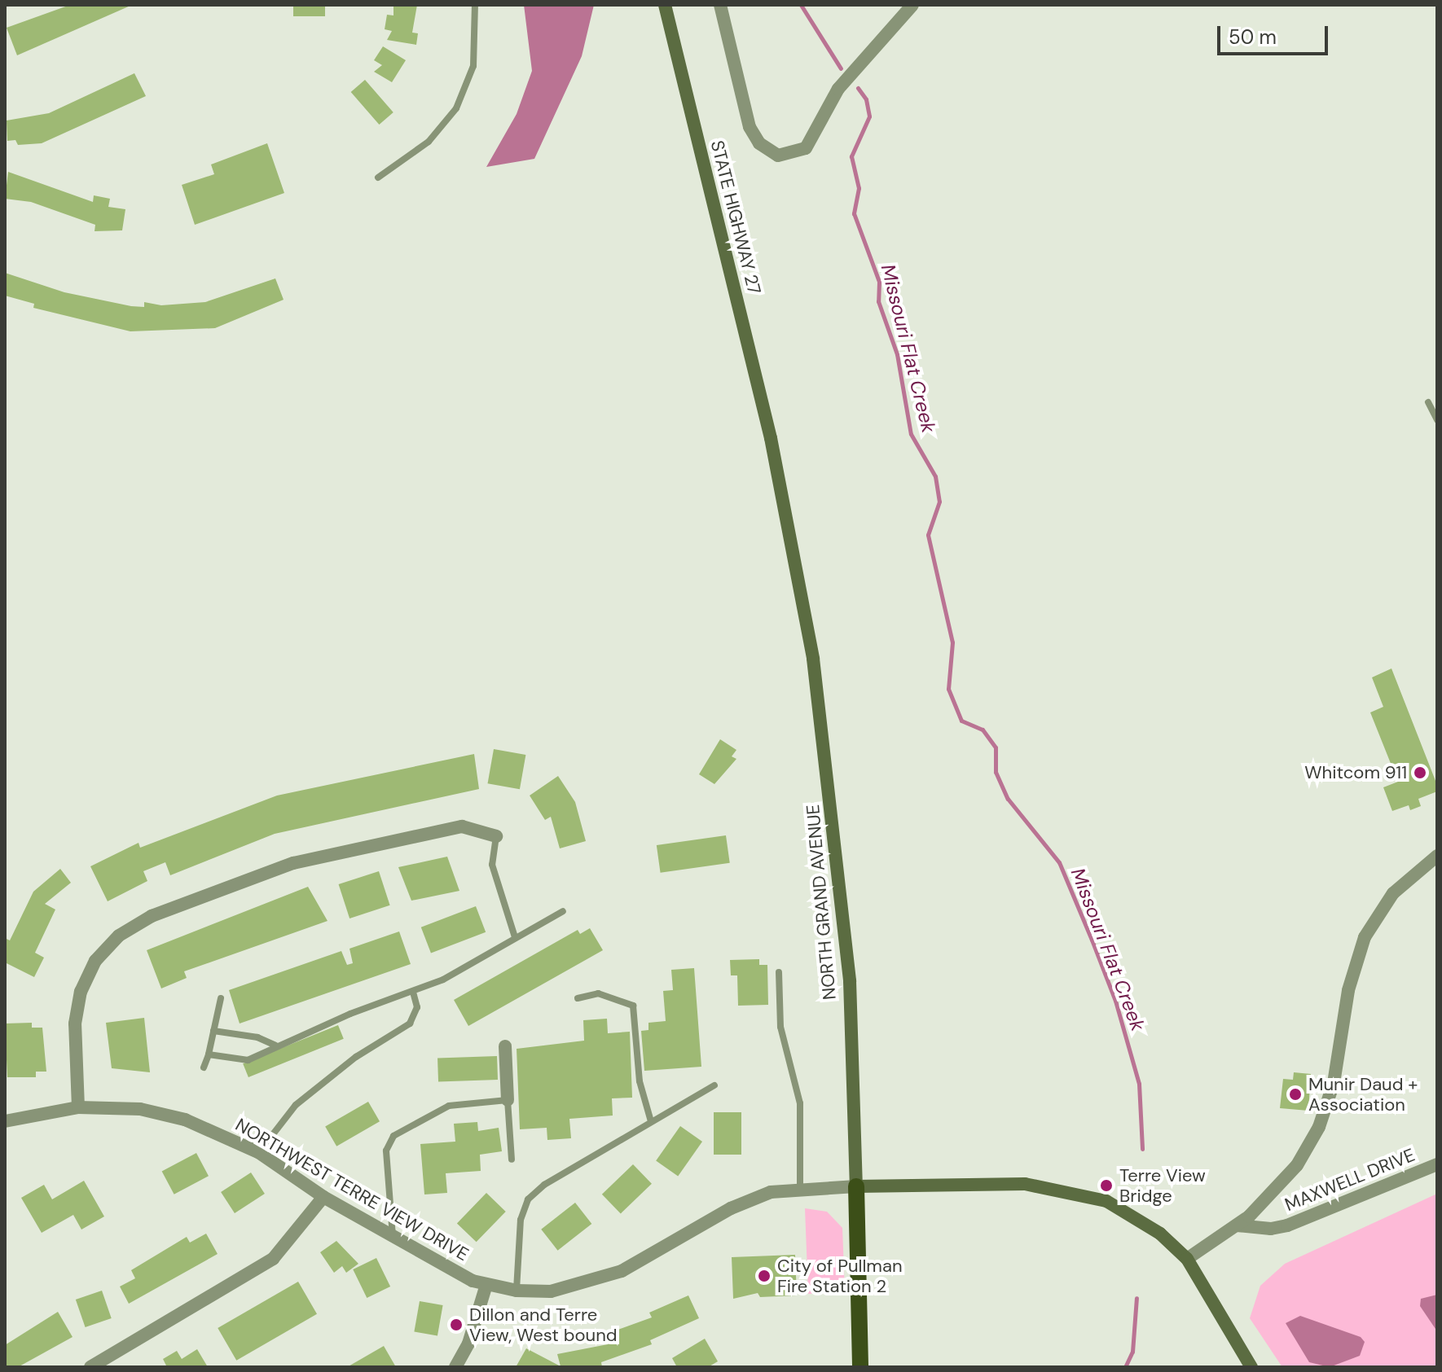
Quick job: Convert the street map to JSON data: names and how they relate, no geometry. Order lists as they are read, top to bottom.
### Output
{
  "streets": {
    "main road": ["STATE HIGHWAY 27", "NORTH GRAND AVENUE"],
    "street": ["MAXWELL DRIVE", "NORTHWEST TERRE VIEW DRIVE"]
  },
  "crossings": [
    ["STATE HIGHWAY 27", "NORTH GRAND AVENUE"],
    ["NORTH GRAND AVENUE", "NORTHWEST TERRE VIEW DRIVE"]
  ],
  "water": ["Missouri Flat Creek"],
  "places": [
    "Whitcom 911",
    "Munir Daud + Association",
    "Terre View Bridge",
    "City of Pullman Fire Station 2",
    "Dillon and Terre View, West bound"
  ],
  "scale_bar": "50 m"
}
